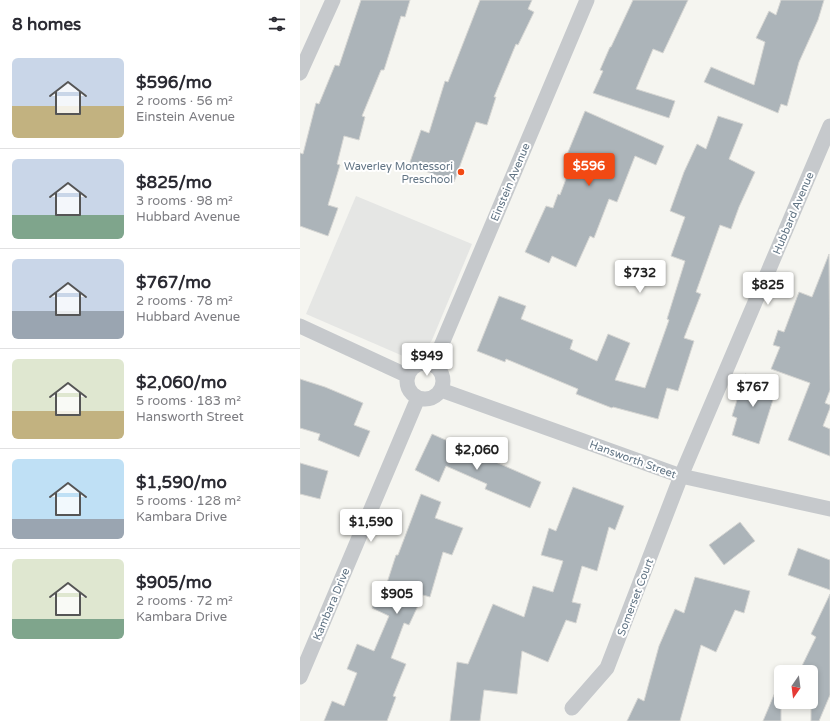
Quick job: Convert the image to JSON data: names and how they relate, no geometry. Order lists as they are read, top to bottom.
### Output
{
  "streets": {
    "street": [
      "Einstein Avenue",
      "Hubbard Avenue",
      "Hansworth Street",
      "Somerset Court",
      "Kambara Drive"
    ]
  },
  "crossings": [
    ["Einstein Avenue", "Hansworth Street"],
    ["Einstein Avenue", "Kambara Drive"],
    ["Hubbard Avenue", "Hansworth Street"],
    ["Hubbard Avenue", "Somerset Court"],
    ["Hansworth Street", "Somerset Court"],
    ["Hansworth Street", "Kambara Drive"]
  ],
  "places": ["Waverley Montessori Preschool"],
  "north": "bottom",
  "page": {
    "heading": "8 homes",
    "list": [
      {
        "name": "$596/mo",
        "note": "2 rooms · 56 m² · Einstein Avenue"
      },
      {
        "name": "$825/mo",
        "note": "3 rooms · 98 m² · Hubbard Avenue"
      },
      {
        "name": "$767/mo",
        "note": "2 rooms · 78 m² · Hubbard Avenue"
      },
      {
        "name": "$2,060/mo",
        "note": "5 rooms · 183 m² · Hansworth Street"
      },
      {
        "name": "$1,590/mo",
        "note": "5 rooms · 128 m² · Kambara Drive"
      },
      {
        "name": "$905/mo",
        "note": "2 rooms · 72 m² · Kambara Drive"
      }
    ],
    "price": [
      "$596",
      "$732",
      "$825",
      "$949",
      "$767",
      "$2,060",
      "$1,590",
      "$905"
    ]
  }
}
